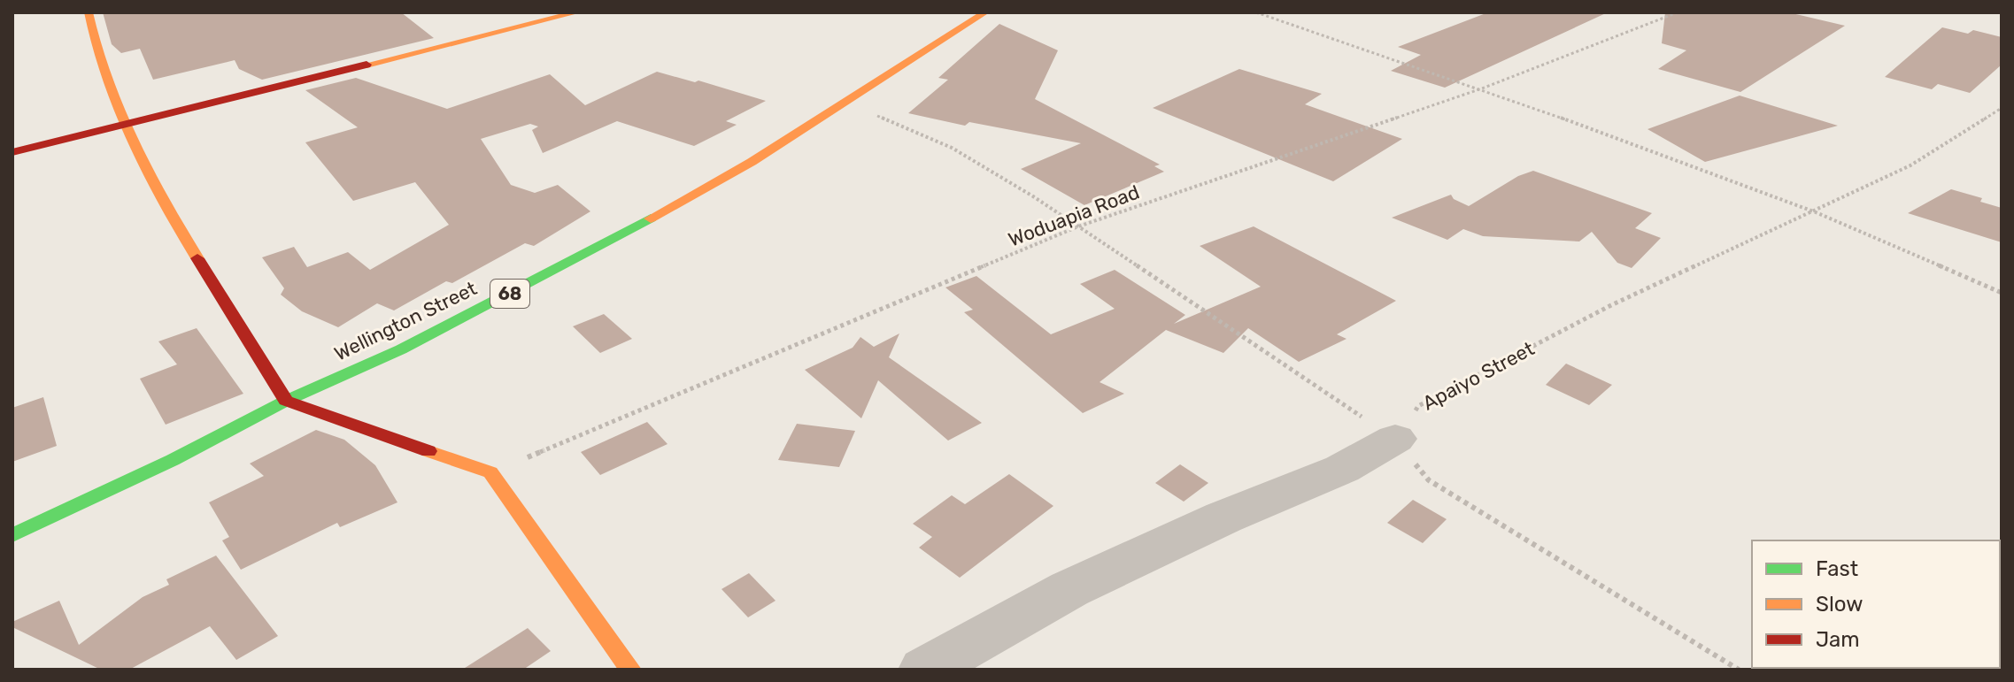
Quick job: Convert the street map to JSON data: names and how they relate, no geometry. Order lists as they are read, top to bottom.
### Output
{
  "streets": {
    "street": ["68", "Wellington Street"],
    "path": ["Woduapia Road", "Apaiyo Street"]
  },
  "legend": ["Fast", "Slow", "Jam"]
}
